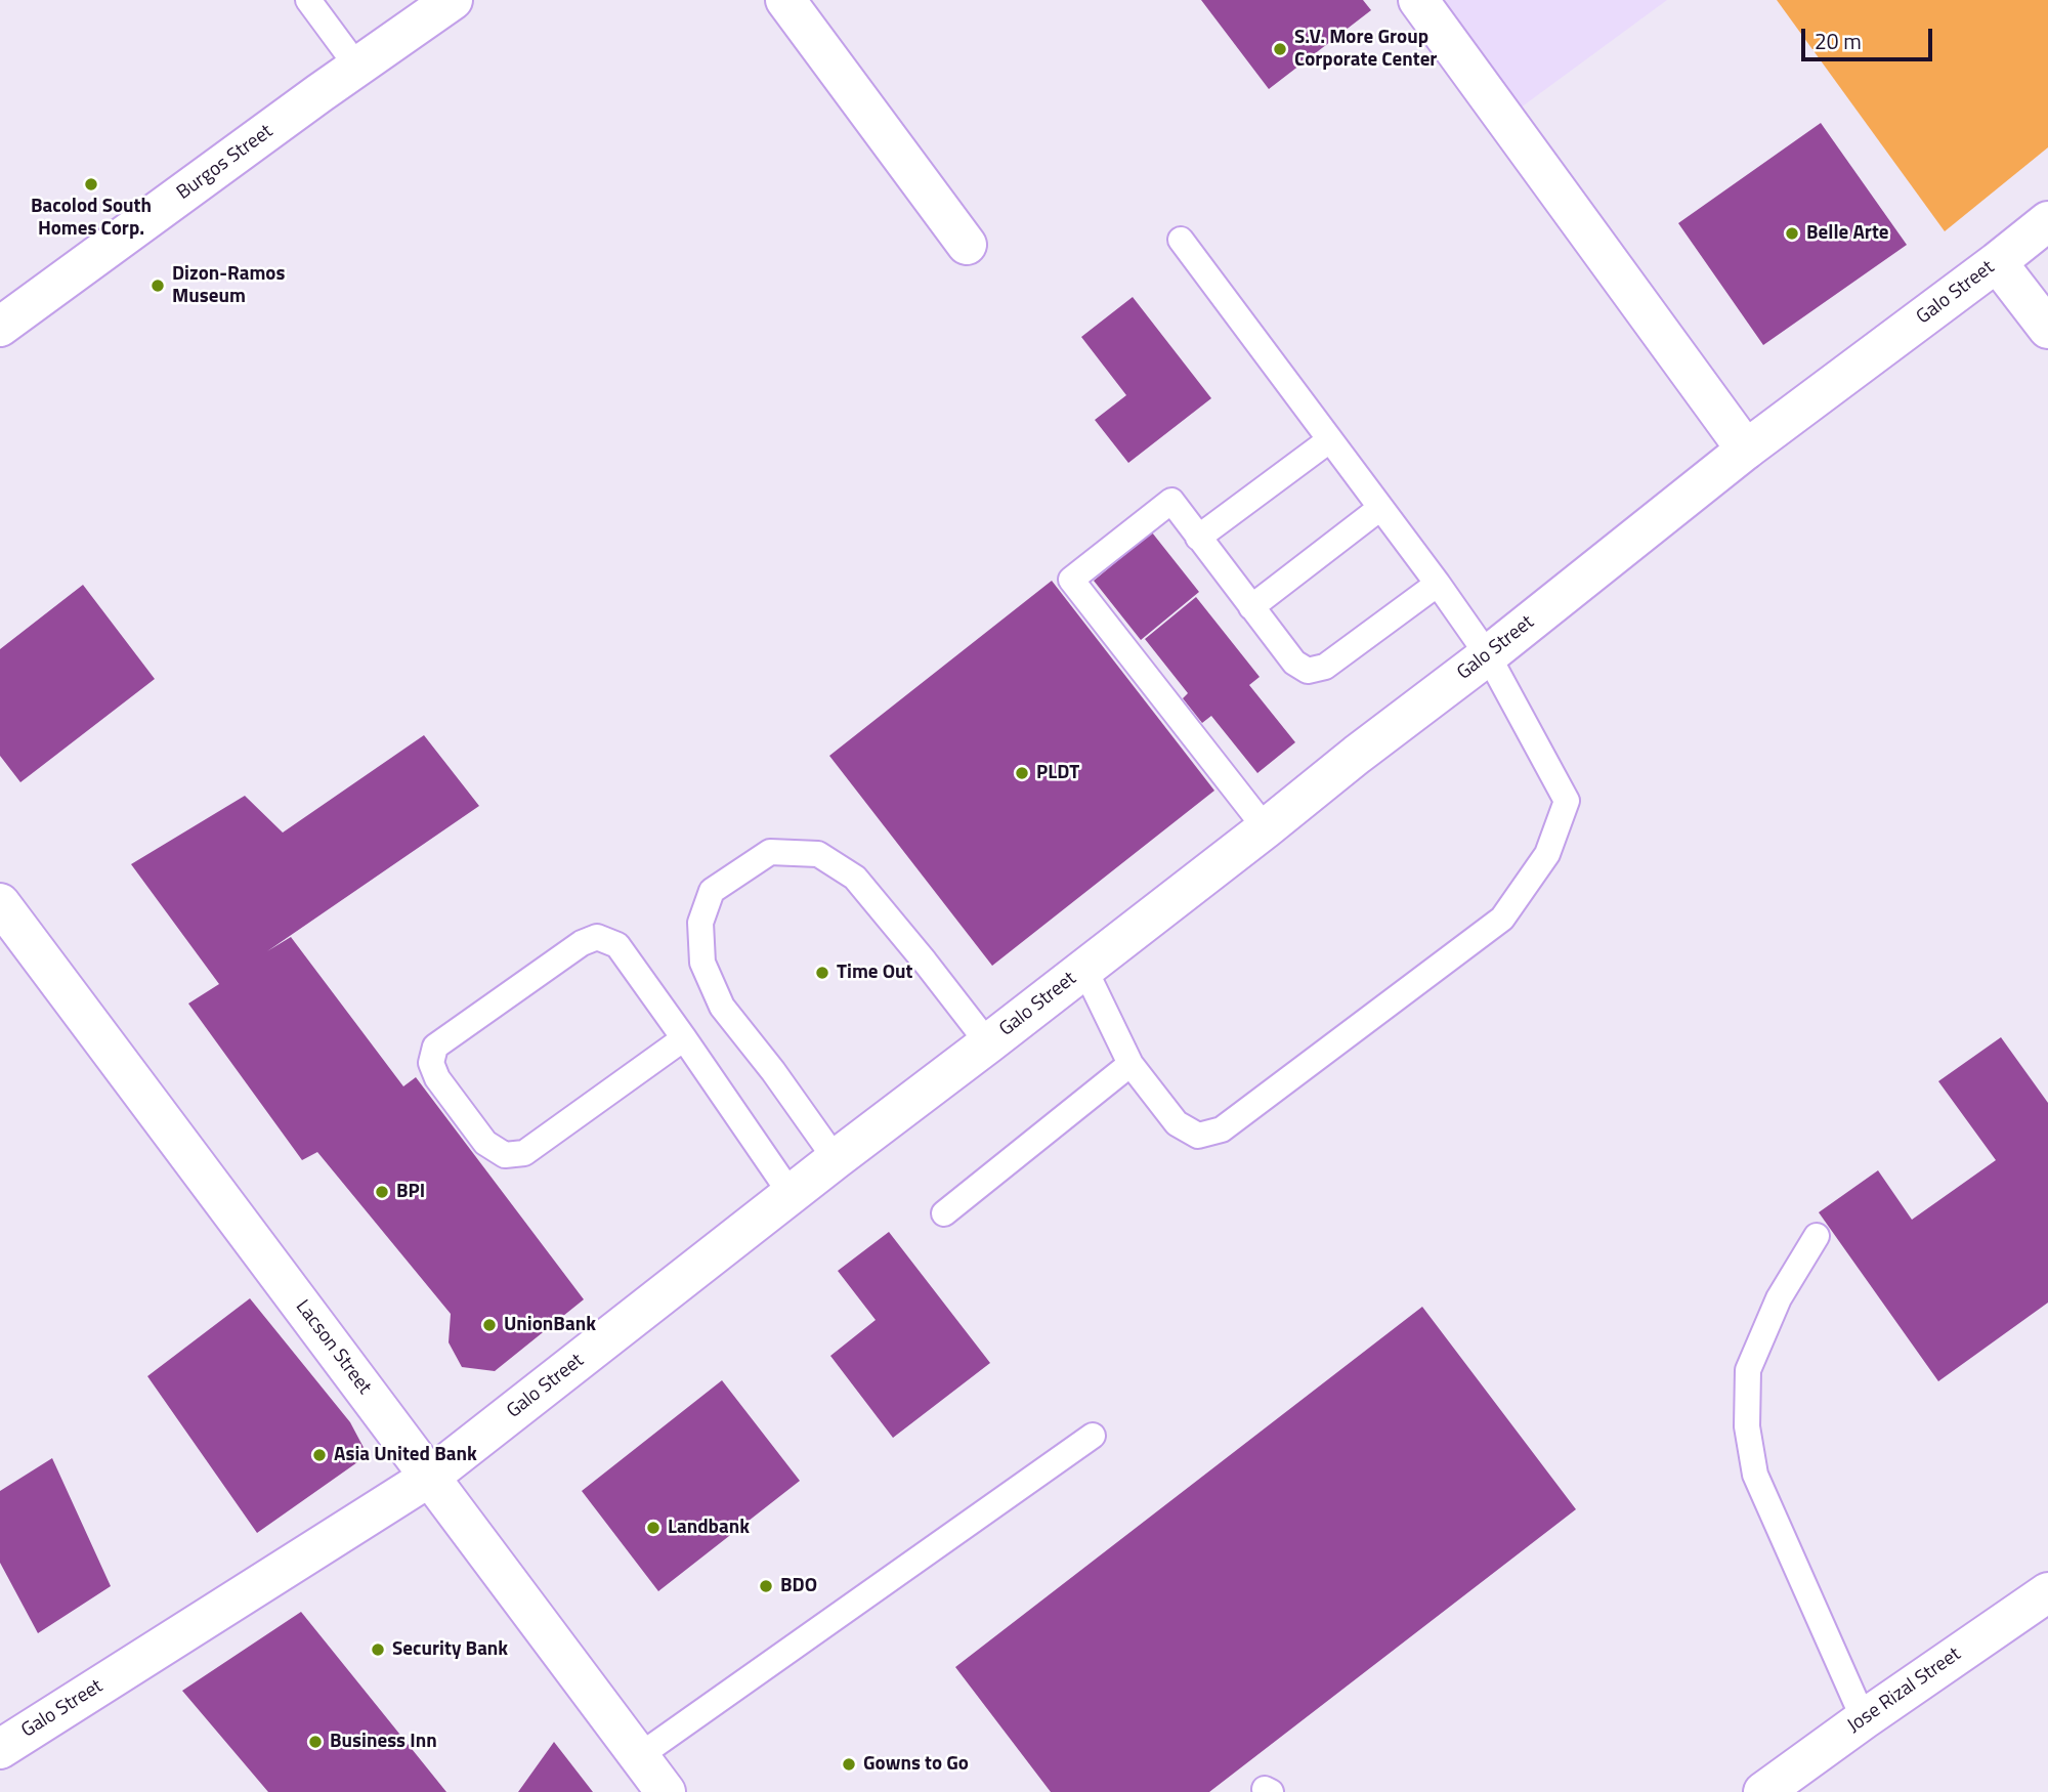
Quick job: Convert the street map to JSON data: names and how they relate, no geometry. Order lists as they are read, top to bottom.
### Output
{
  "streets": {
    "street": [
      "Burgos Street",
      "Galo Street",
      "Lacson Street",
      "Jose Rizal Street"
    ]
  },
  "crossings": [
    ["Galo Street", "Lacson Street"]
  ],
  "places": [
    "S.V. More Group Corporate Center",
    "Bacolod South Homes Corp.",
    "Belle Arte",
    "Dizon-Ramos Museum",
    "PLDT",
    "Time Out",
    "BPI",
    "UnionBank",
    "Asia United Bank",
    "Landbank",
    "BDO",
    "Security Bank",
    "Business Inn",
    "Gowns to Go"
  ],
  "scale_bar": "20 m"
}
